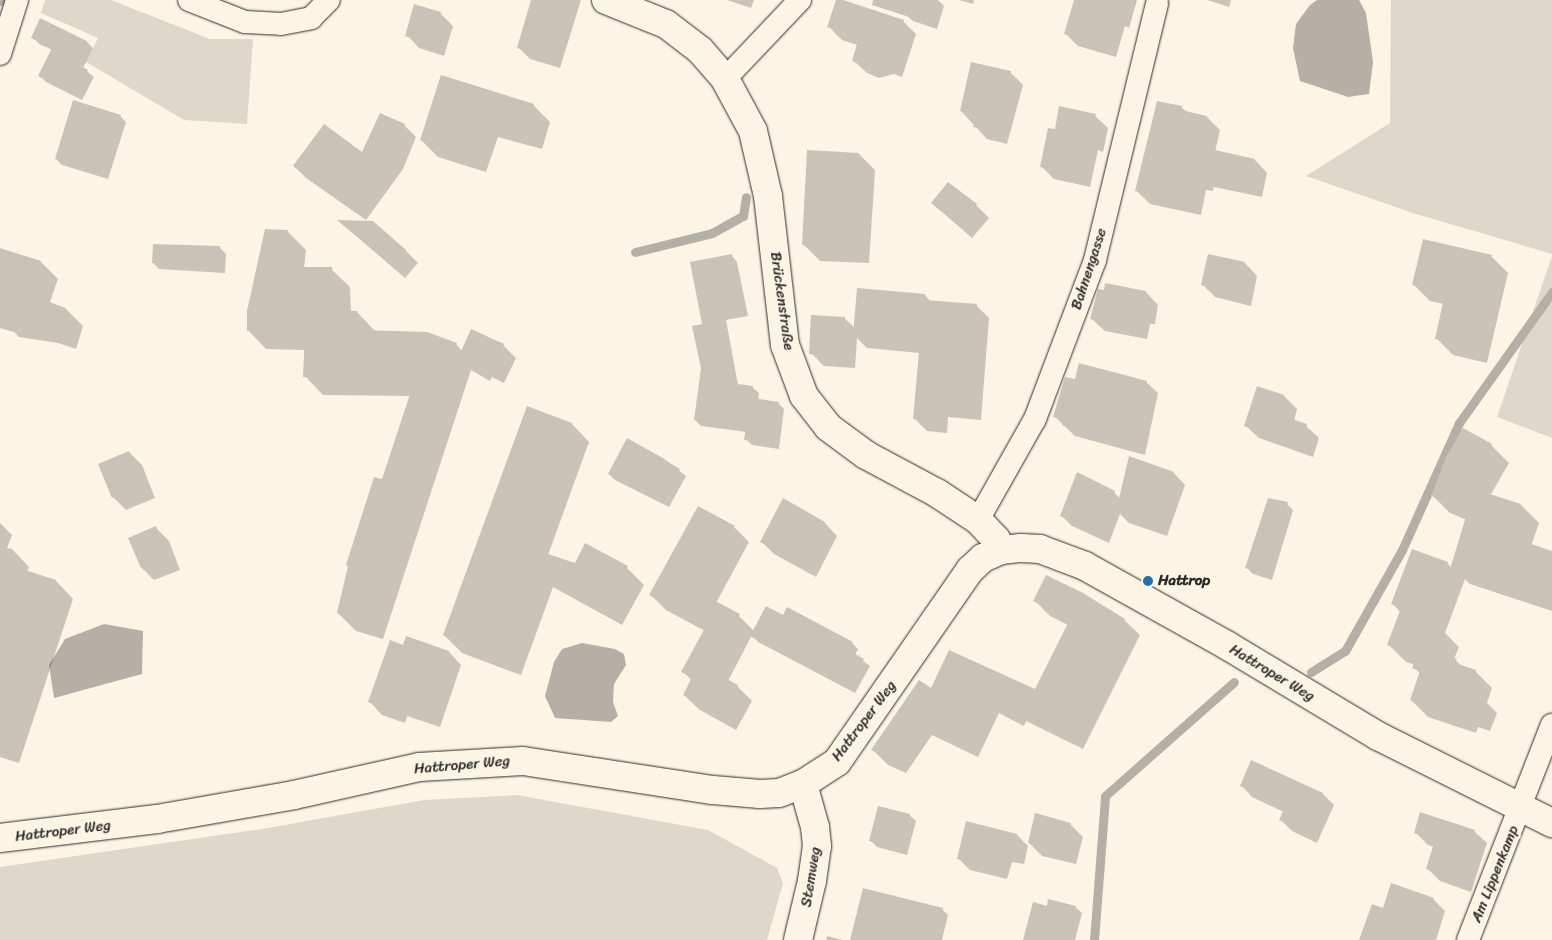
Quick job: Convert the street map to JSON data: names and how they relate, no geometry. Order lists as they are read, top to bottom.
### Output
{
  "streets": {
    "main road": ["Brückenstraße", "Hattroper Weg", "Stemweg"],
    "street": ["Bahnengasse", "Am Lippenkamp"]
  },
  "crossings": [
    ["Bahnengasse", "Brückenstraße"],
    ["Brückenstraße", "Hattroper Weg"],
    ["Hattroper Weg", "Am Lippenkamp"],
    ["Hattroper Weg", "Stemweg"]
  ],
  "places": ["Hattrop"]
}
